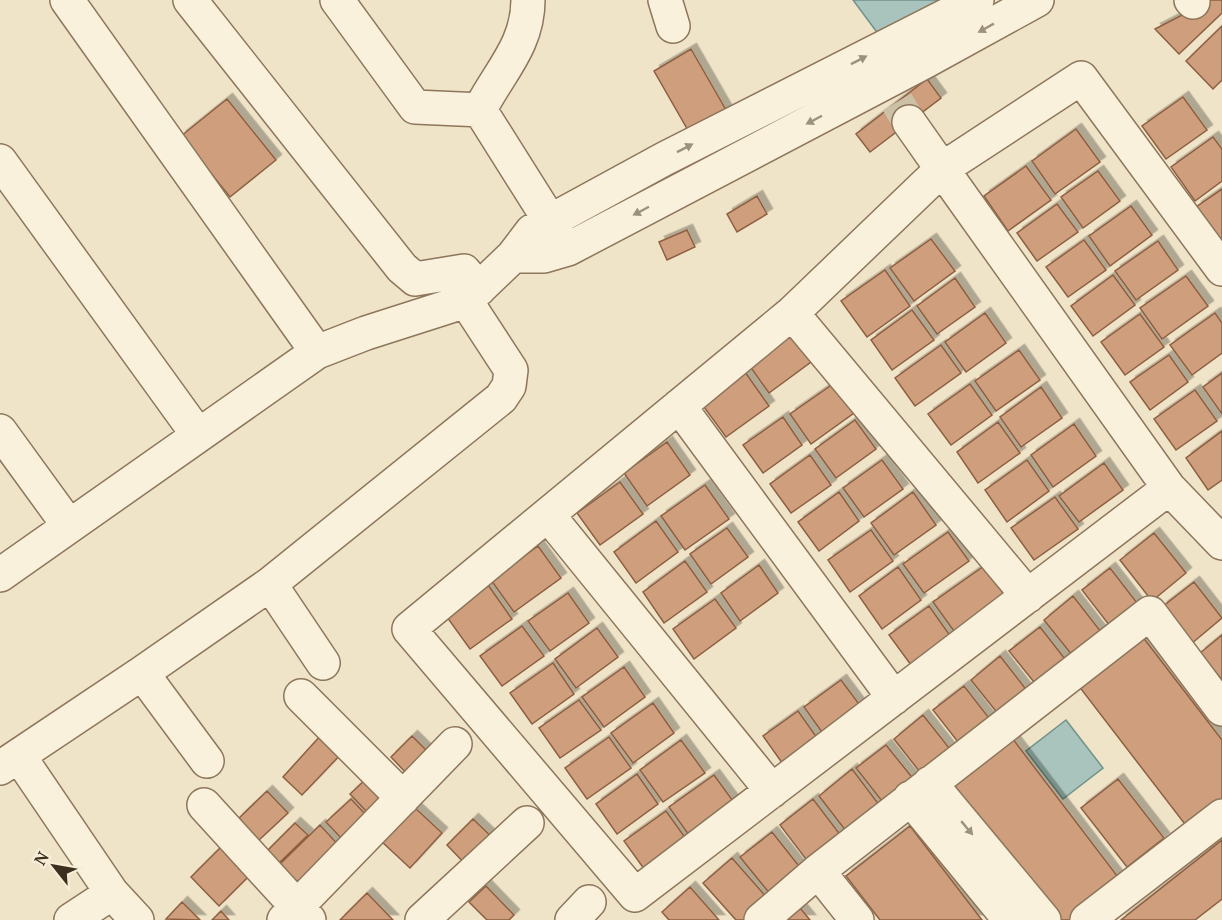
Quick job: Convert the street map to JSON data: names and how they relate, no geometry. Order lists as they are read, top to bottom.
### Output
{
  "north": "top left"
}
